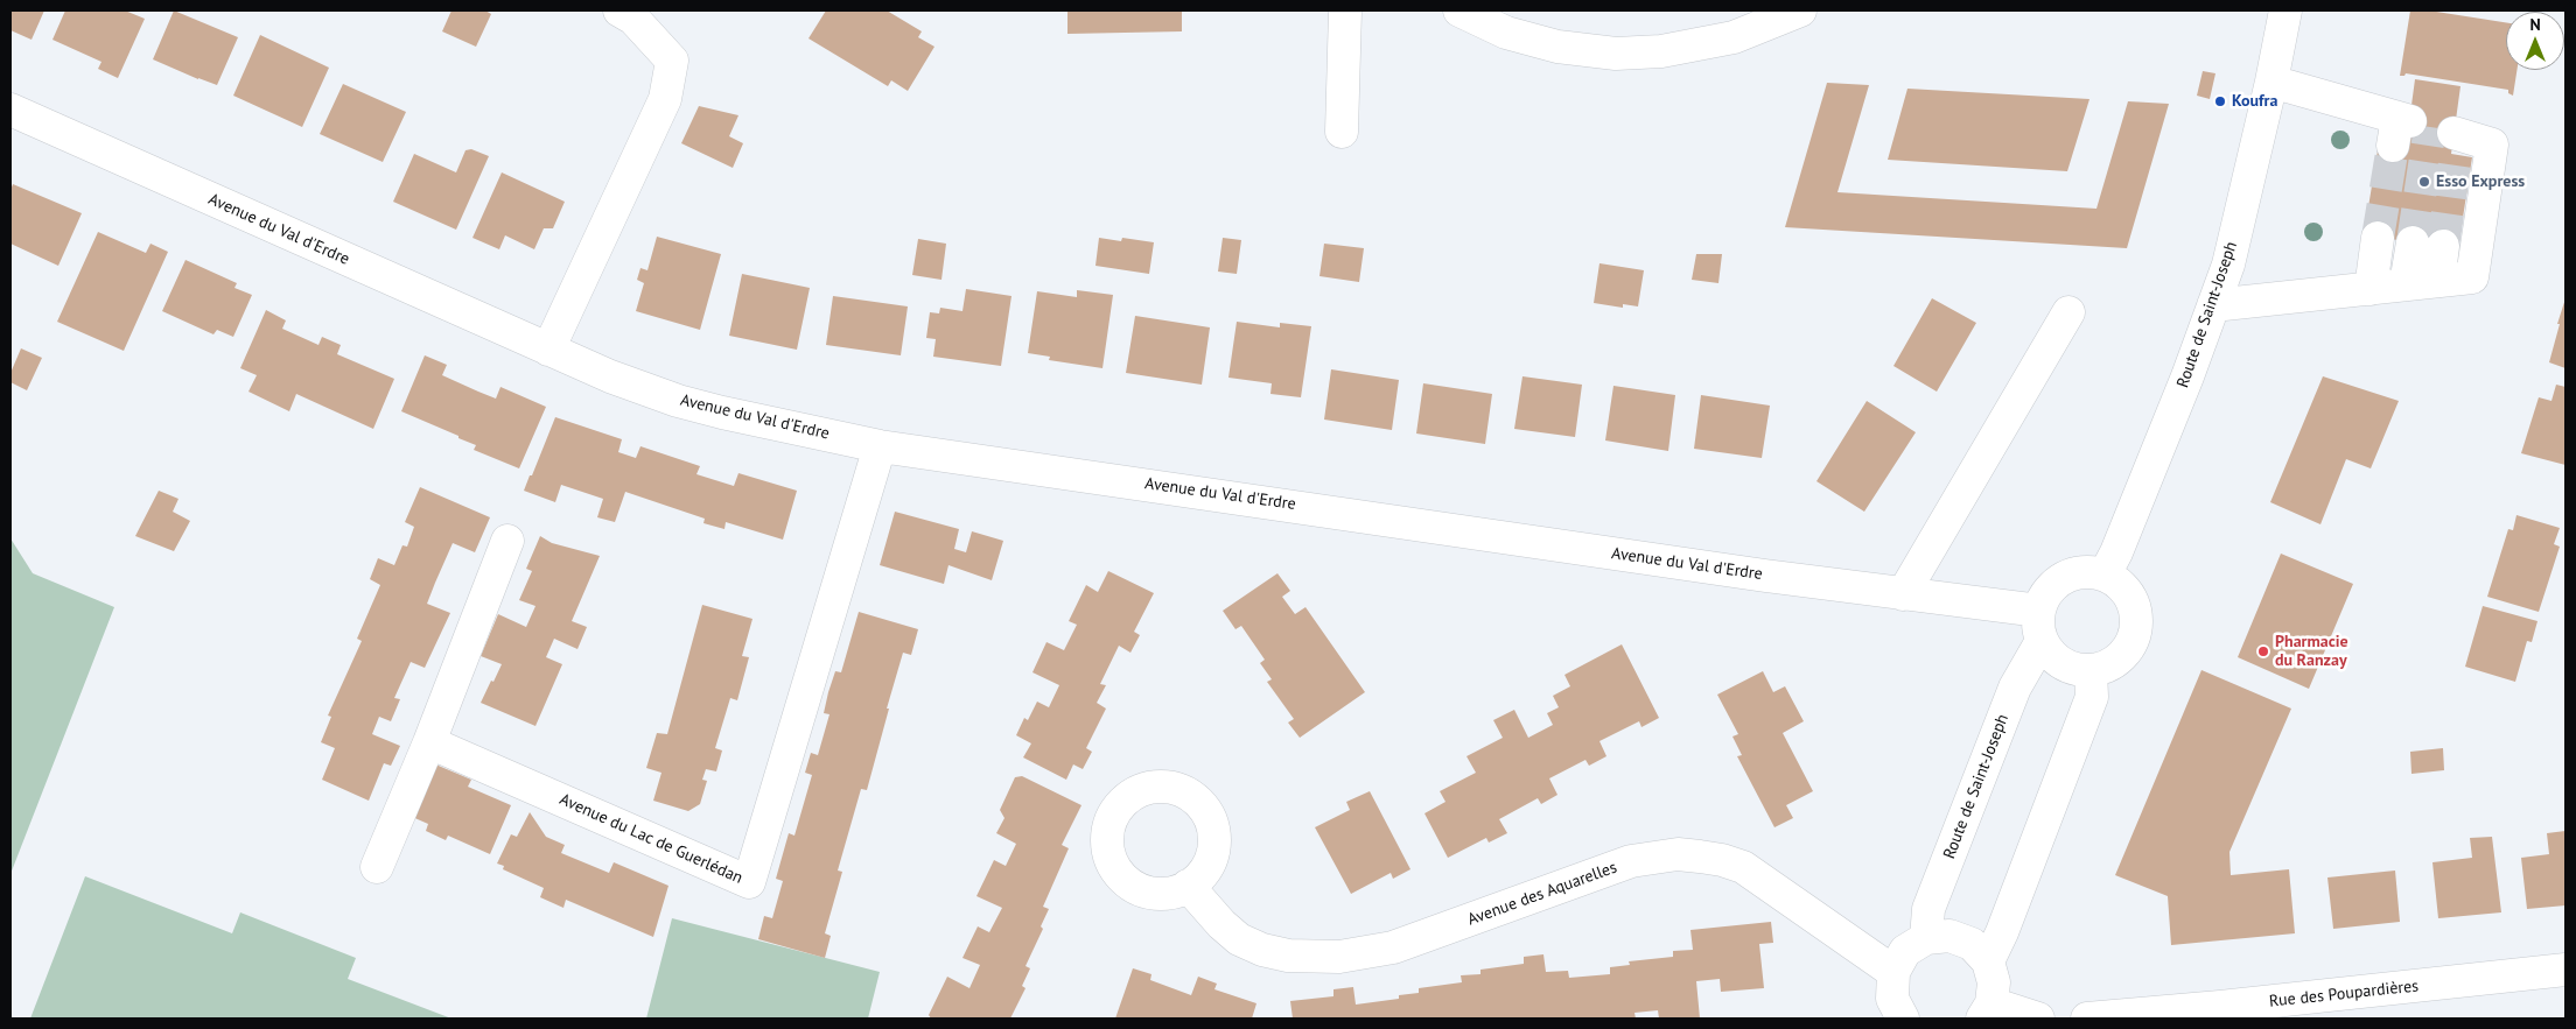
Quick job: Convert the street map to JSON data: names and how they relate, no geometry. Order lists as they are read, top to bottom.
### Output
{
  "streets": {
    "street": [
      "Avenue du Val d'Erdre",
      "Route de Saint-Joseph",
      "Avenue du Lac de Guerlédan",
      "Avenue des Aquarelles",
      "Rue des Poupardières"
    ]
  },
  "crossings": [
    ["Avenue du Val d'Erdre", "Route de Saint-Joseph"],
    ["Avenue du Val d'Erdre", "Avenue du Lac de Guerlédan"]
  ],
  "places": ["Koufra", "Esso Express", "Pharmacie du Ranzay"],
  "north": "top"
}
